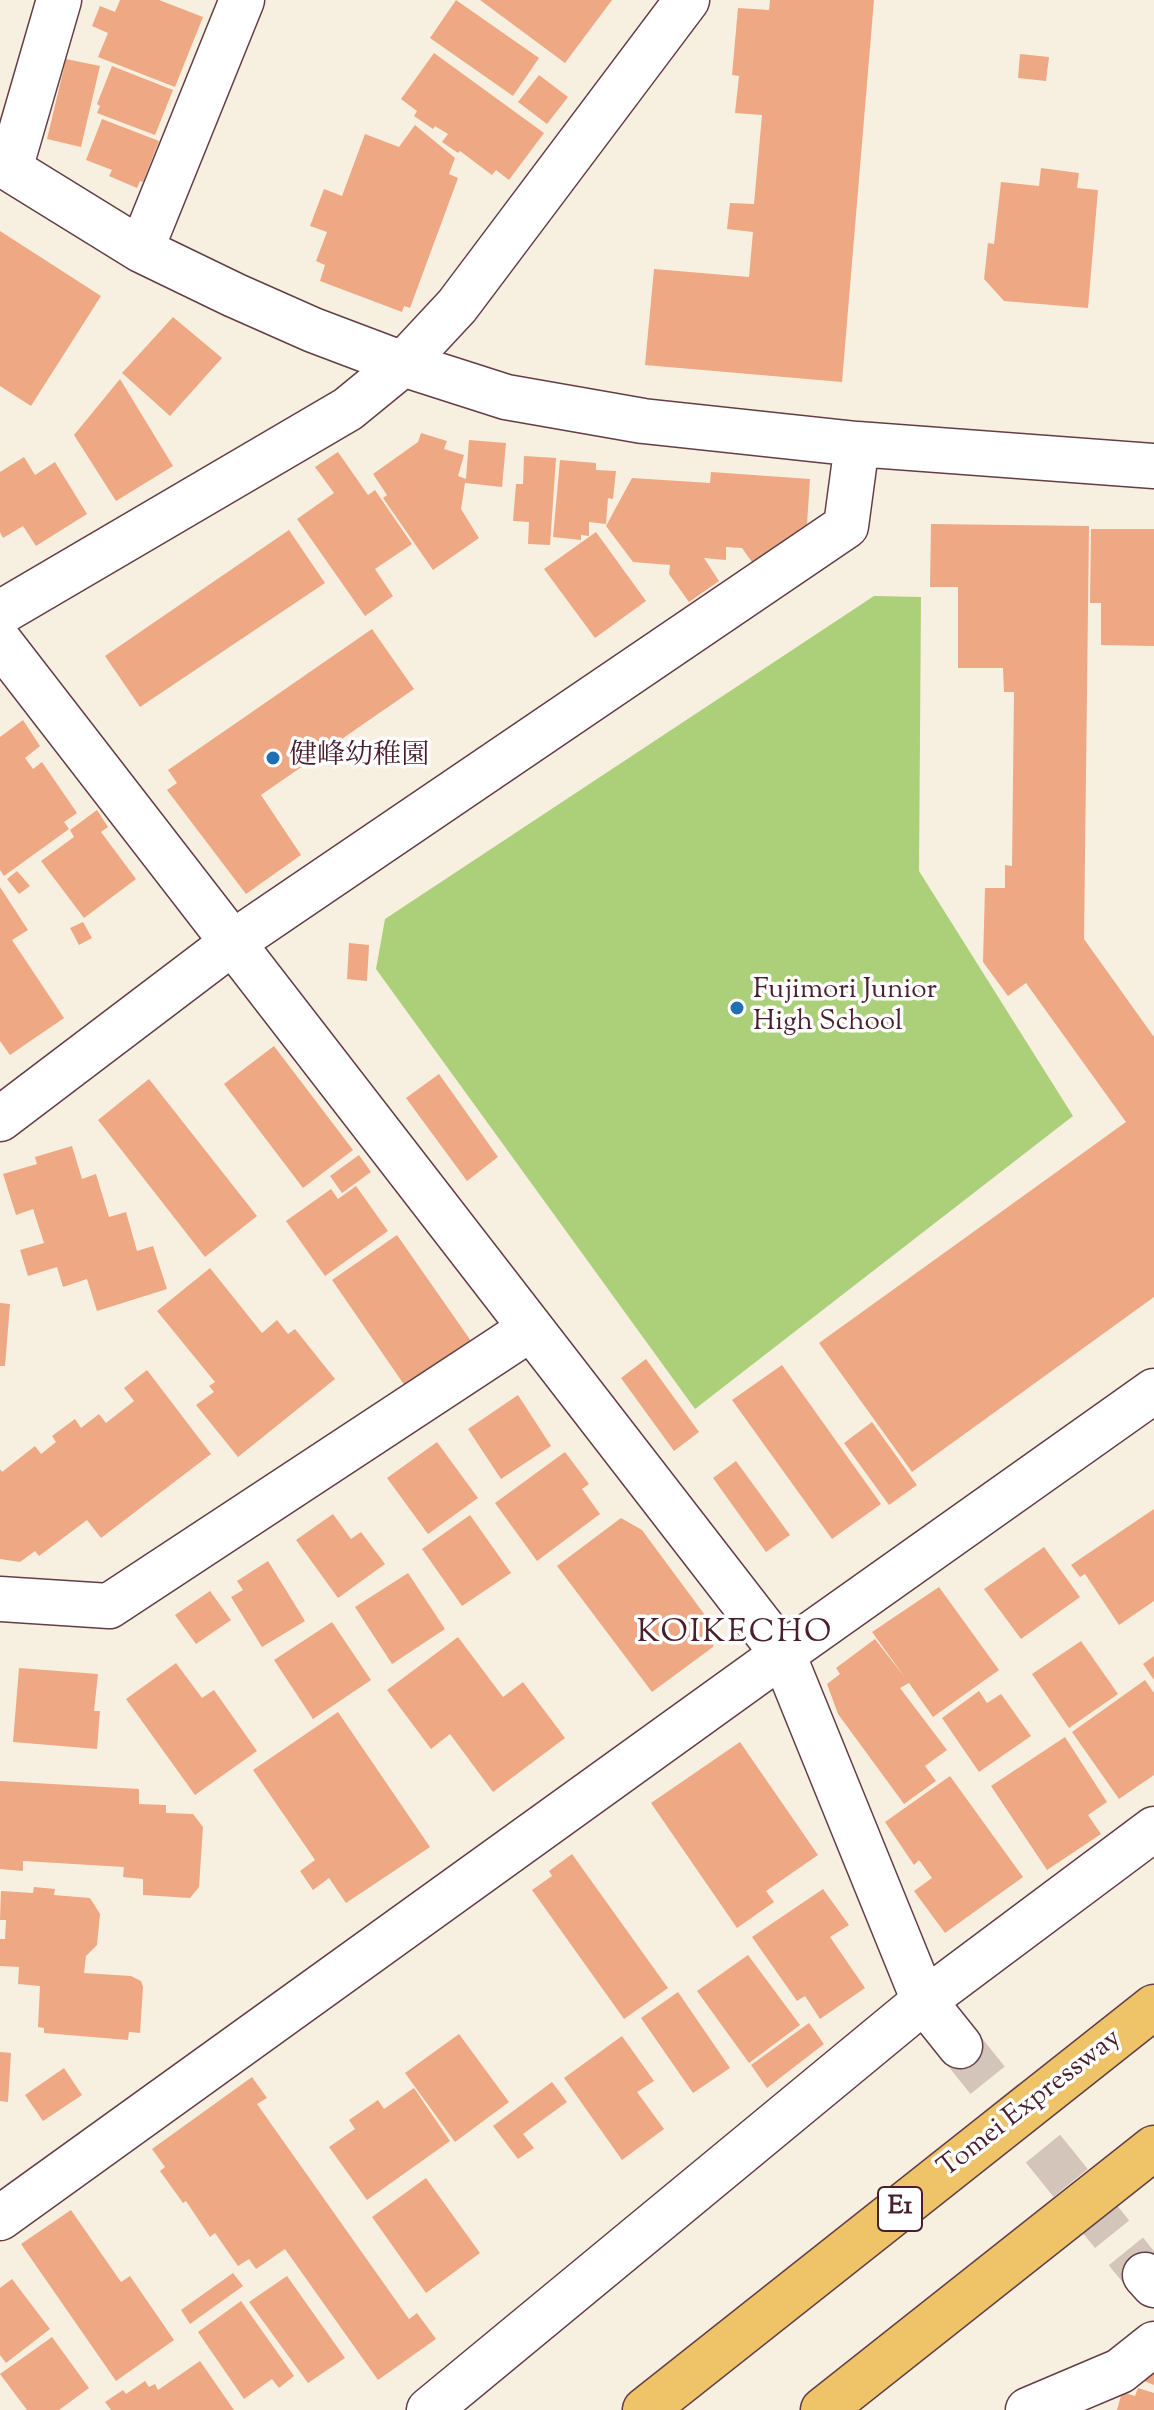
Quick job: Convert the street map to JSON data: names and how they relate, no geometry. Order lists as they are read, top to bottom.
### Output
{
  "streets": {
    "highway": ["Tomei Expressway", "E1"]
  },
  "districts": ["KOIKECHO"],
  "places": ["健峰幼稚園", "Fujimori Junior High School"]
}
